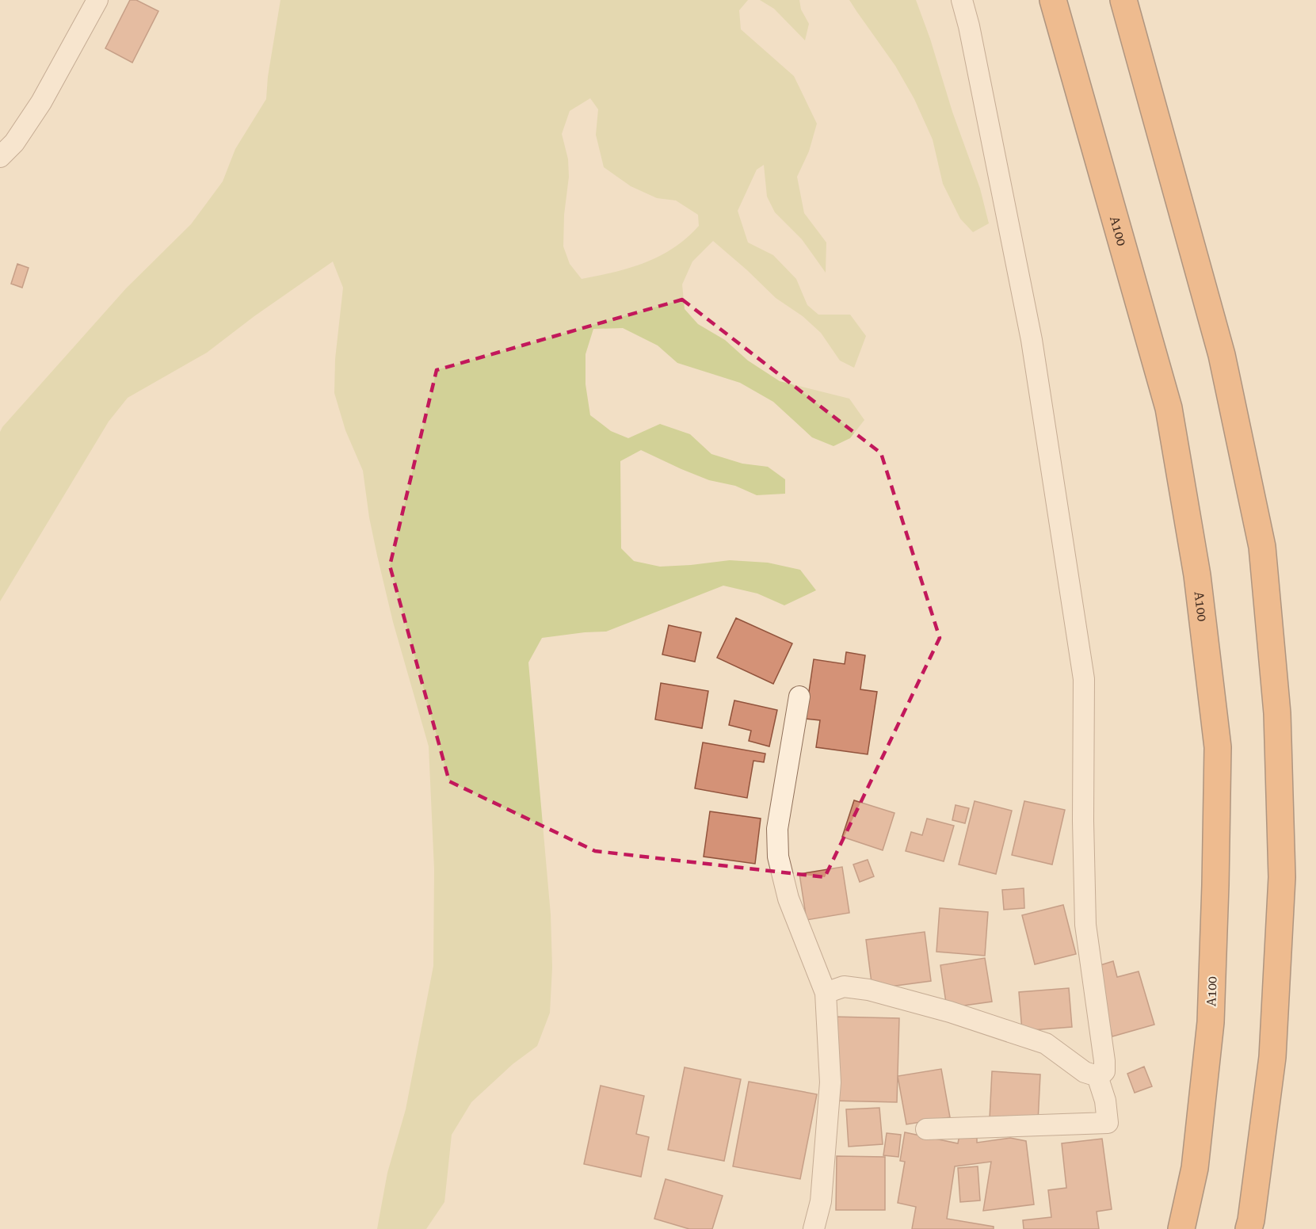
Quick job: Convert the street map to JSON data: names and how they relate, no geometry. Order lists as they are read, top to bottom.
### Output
{
  "streets": {
    "highway": ["A100"]
  }
}
